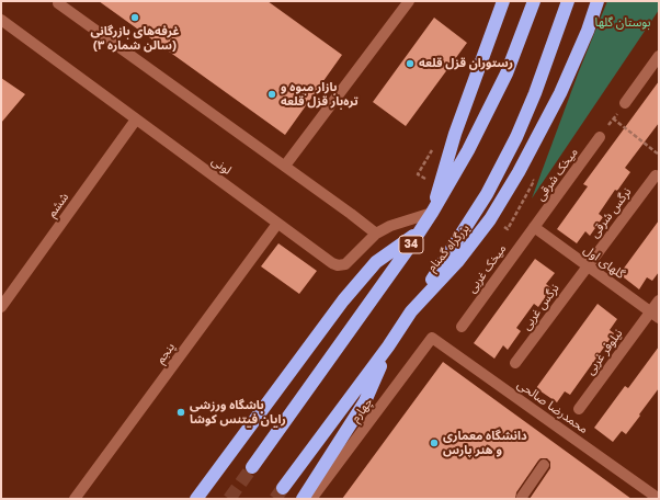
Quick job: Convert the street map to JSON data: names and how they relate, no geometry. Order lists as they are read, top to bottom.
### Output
{
  "streets": {
    "highway": ["34", "بزرگراه گمنام"],
    "street": [
      "لونی",
      "میخک شرقی",
      "ششم",
      "نرگس شرقی",
      "گلهای اول",
      "میخک غربی",
      "نرگس غربی",
      "نیلوفر غربی",
      "پنجم",
      "محمدرضا صالحی",
      "چهارم"
    ]
  },
  "crossings": [
    ["لونی", "ششم"],
    ["لونی", "پنجم"],
    ["میخک شرقی", "گلهای اول"],
    ["میخک شرقی", "میخک غربی"],
    ["نرگس شرقی", "گلهای اول"],
    ["نرگس شرقی", "نرگس غربی"],
    ["گلهای اول", "میخک غربی"],
    ["گلهای اول", "نرگس غربی"],
    ["گلهای اول", "نیلوفر غربی"],
    ["محمدرضا صالحی", "چهارم"]
  ],
  "parks": ["بوستان گلها"],
  "places": [
    "غرفه‌های بازرگانی (سالن شماره ۳)",
    "رستوران قزل قلعه",
    "بازار میوه و تره‌بار قزل قلعه",
    "باشگاه ورزشی رایان فیتنس کوشا",
    "دانشگاه معماری و هنر پارس"
  ]
}
